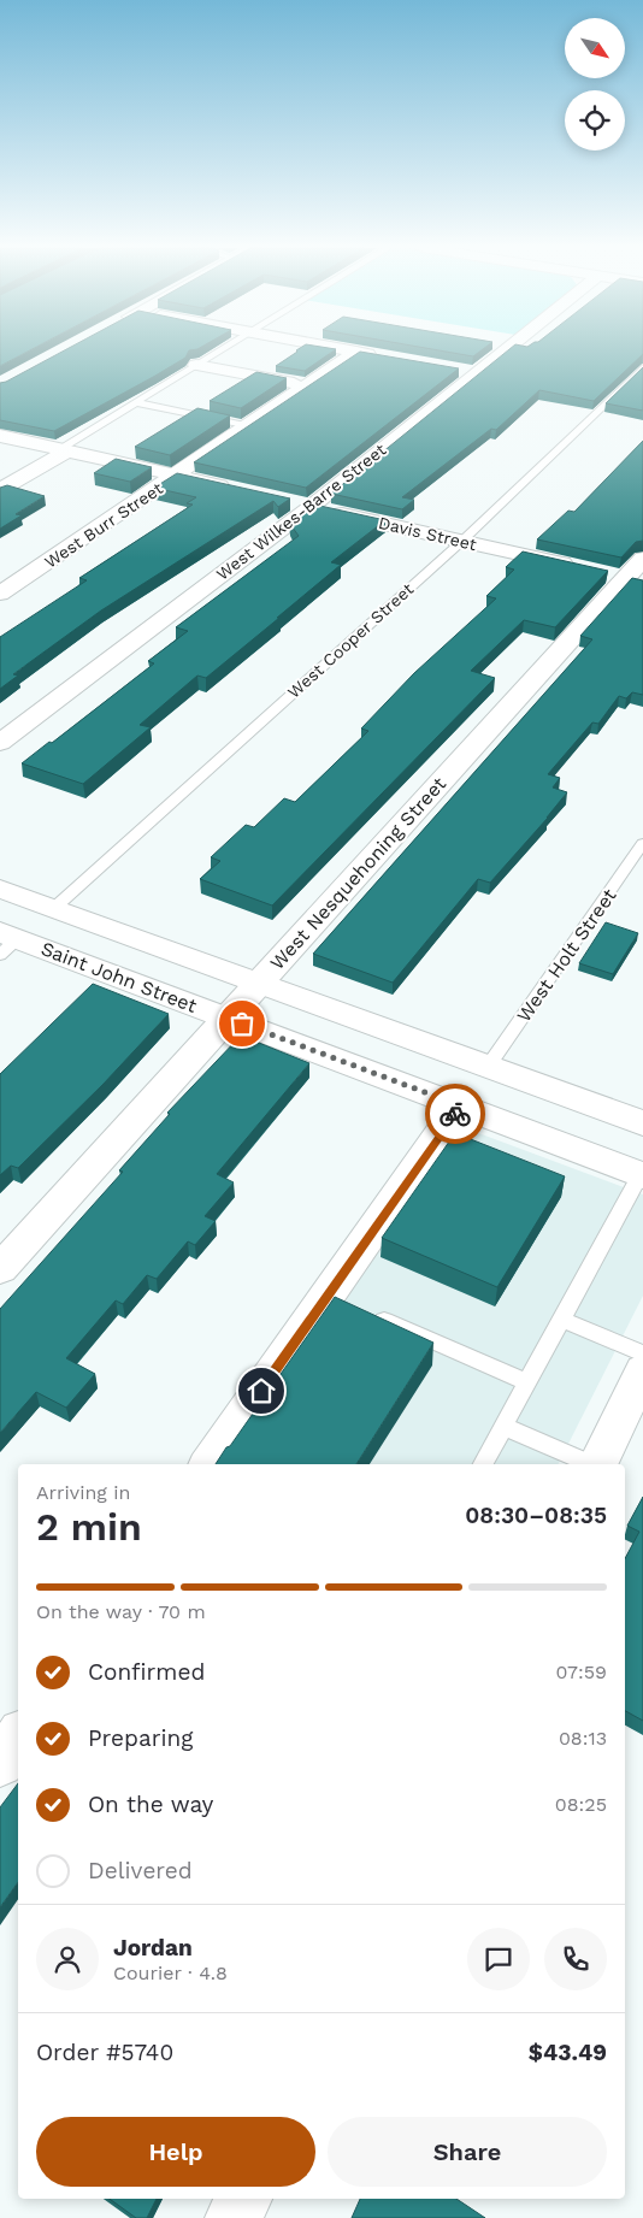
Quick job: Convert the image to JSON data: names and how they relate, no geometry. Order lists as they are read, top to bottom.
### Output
{
  "streets": {
    "street": [
      "West Wilkes-Barre Street",
      "West Burr Street",
      "Davis Street",
      "West Nesquehoning Street",
      "Saint John Street"
    ],
    "lane": ["West Cooper Street", "West Holt Street"]
  },
  "crossings": [
    ["West Wilkes-Barre Street", "Davis Street"],
    ["Davis Street", "West Cooper Street"],
    ["West Cooper Street", "Saint John Street"],
    ["West Nesquehoning Street", "Saint John Street"],
    ["West Holt Street", "Saint John Street"]
  ],
  "north": "bottom right",
  "page": {
    "heading": ["2 min", "Arriving in", "08:30–08:35"],
    "panel": [
      "Jordan",
      "Courier · 4.8",
      "Order #5740",
      "$43.49"
    ],
    "bar": "On the way · 70 m",
    "list": [
      ["Confirmed", "07:59"],
      ["Preparing", "08:13"],
      ["On the way", "08:25"],
      "Delivered"
    ],
    "buttons": ["Help", "Share"]
  }
}
